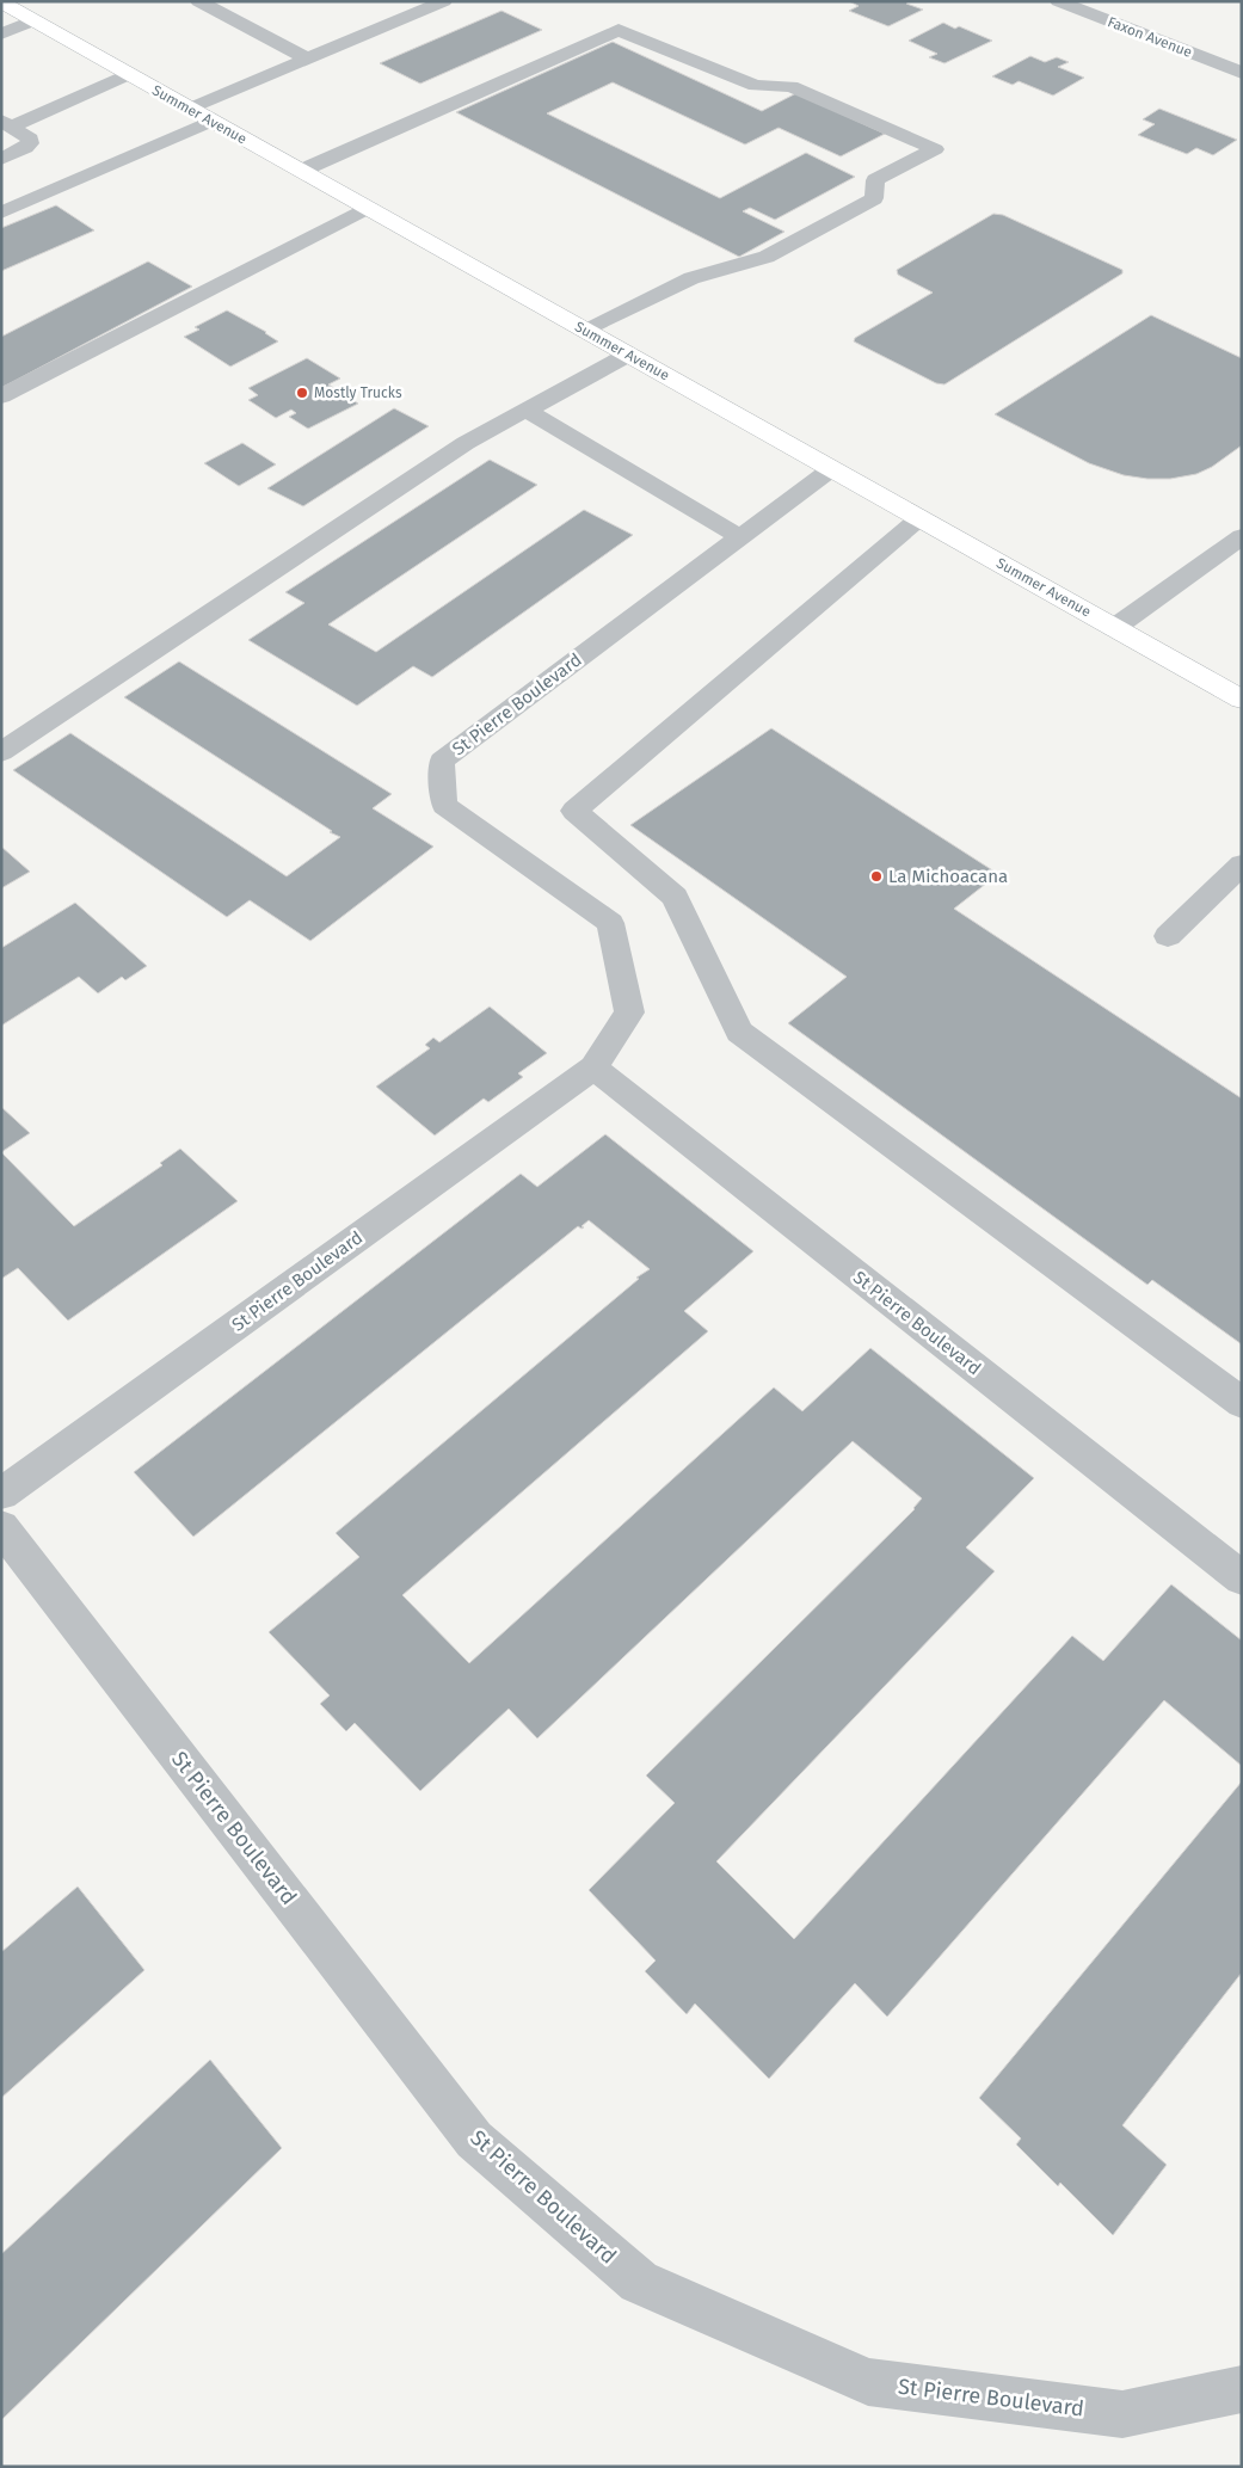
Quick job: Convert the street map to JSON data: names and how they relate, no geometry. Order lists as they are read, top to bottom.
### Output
{
  "streets": {
    "main road": ["Summer Avenue"],
    "street": ["Faxon Avenue", "St Pierre Boulevard"]
  },
  "crossings": [
    ["Summer Avenue", "St Pierre Boulevard"]
  ],
  "places": ["Mostly Trucks", "La Michoacana"]
}
